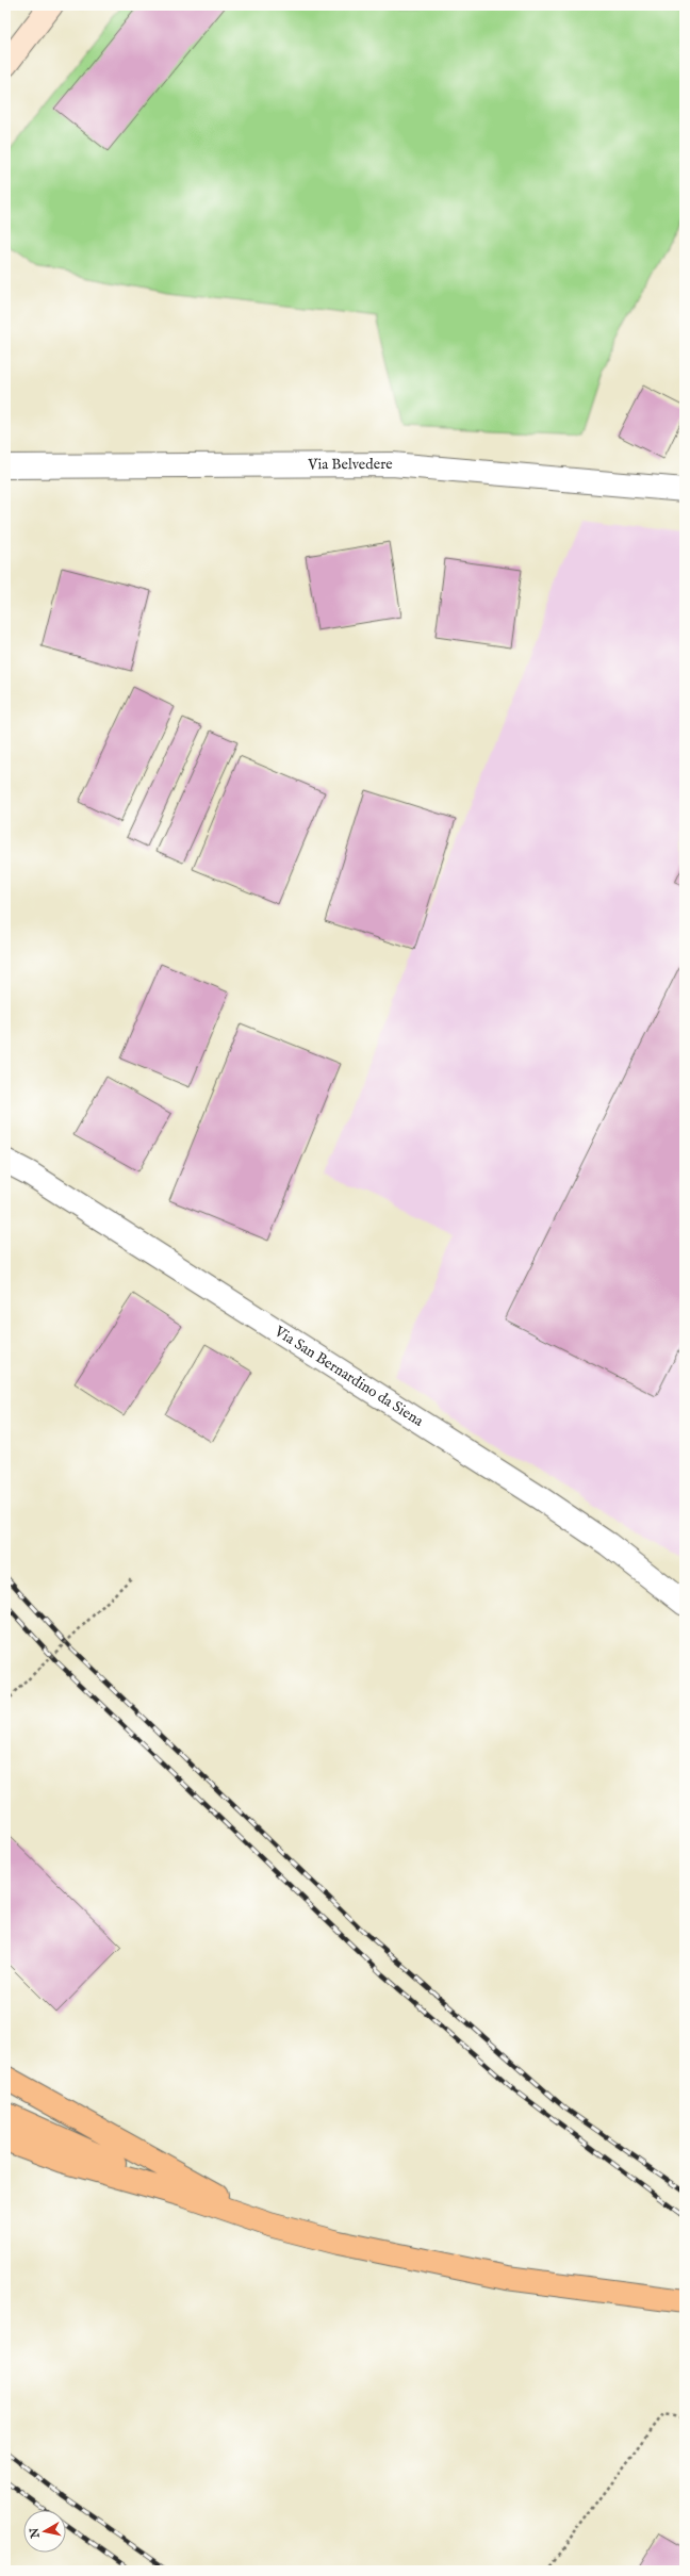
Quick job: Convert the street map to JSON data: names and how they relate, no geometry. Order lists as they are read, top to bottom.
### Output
{
  "streets": {
    "street": ["Via Belvedere", "Via San Bernardino da Siena"]
  },
  "north": "left"
}
